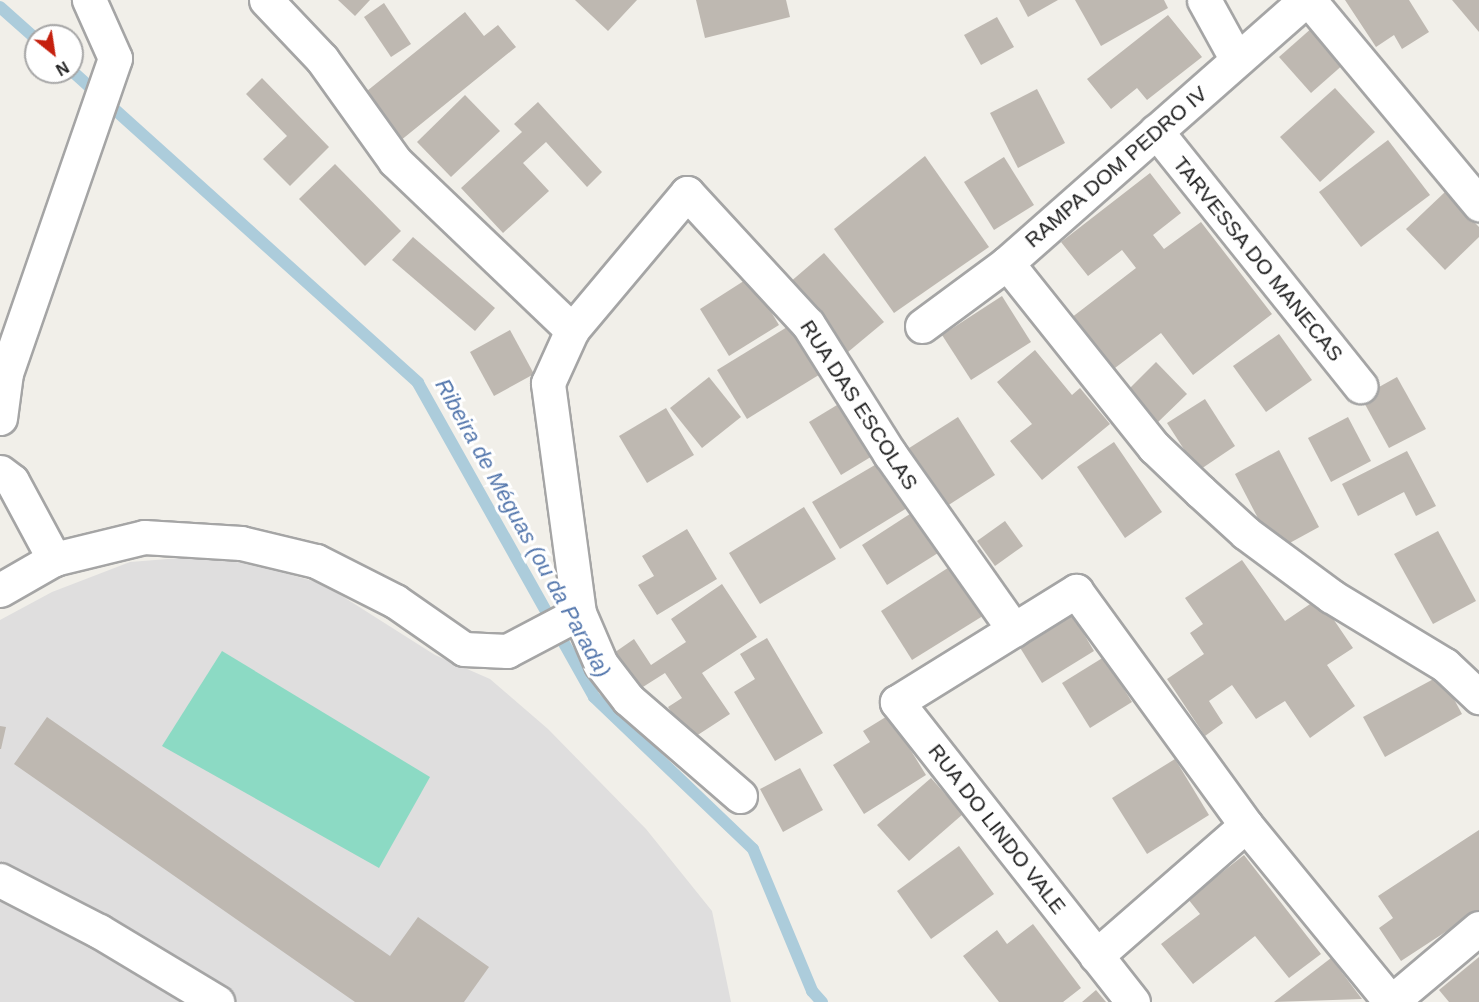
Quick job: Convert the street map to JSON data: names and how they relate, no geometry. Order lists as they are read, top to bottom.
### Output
{
  "streets": {
    "street": [
      "RAMPA DOM PEDRO IV",
      "TARVESSA DO MANECAS",
      "RUA DAS ESCOLAS",
      "RUA DO LINDO VALE"
    ]
  },
  "crossings": [
    ["RAMPA DOM PEDRO IV", "TARVESSA DO MANECAS"],
    ["RUA DAS ESCOLAS", "RUA DO LINDO VALE"]
  ],
  "water": ["Ribeira de Méguas (ou da Parada)"],
  "north": "bottom right"
}
